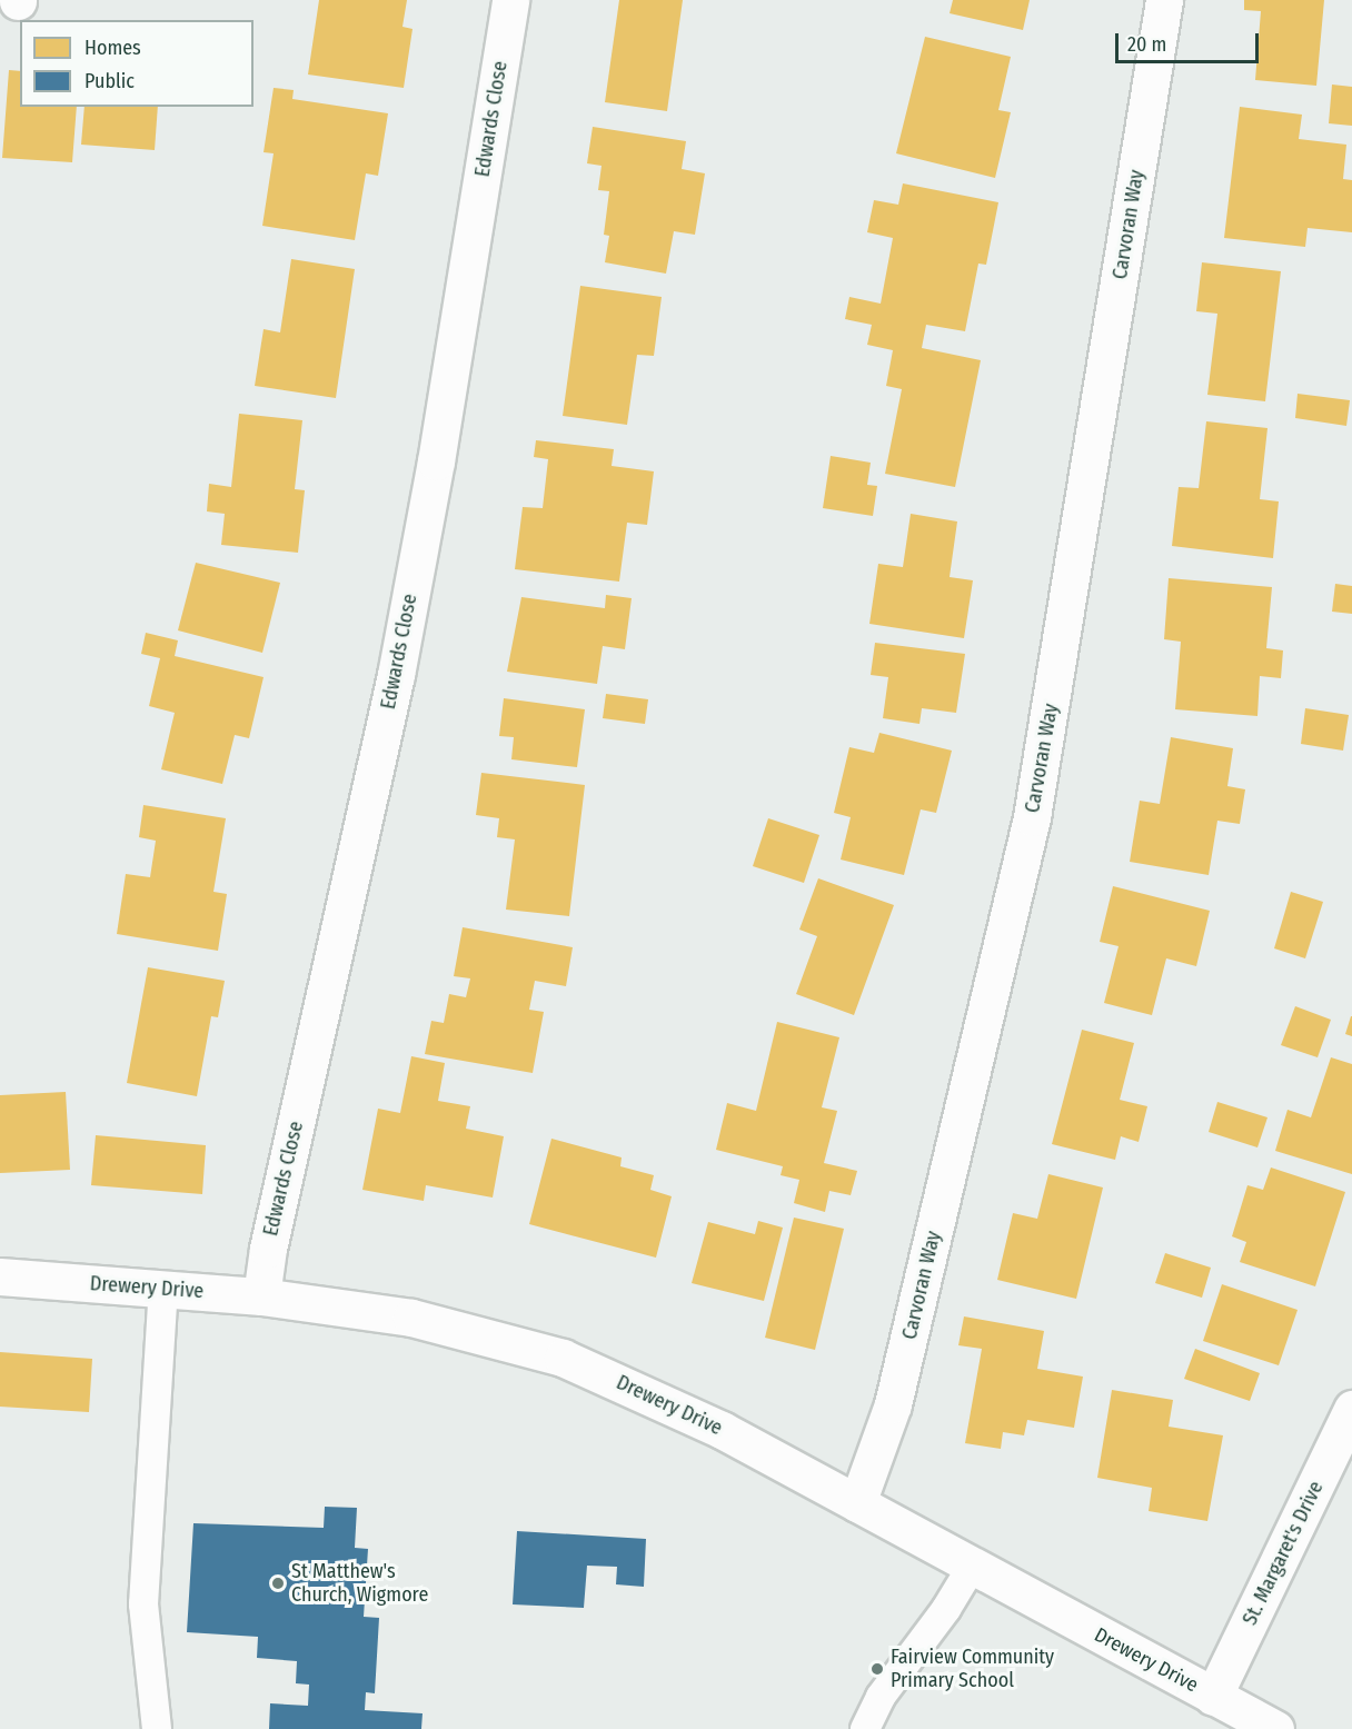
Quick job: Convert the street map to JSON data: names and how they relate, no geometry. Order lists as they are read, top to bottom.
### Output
{
  "streets": {
    "street": [
      "Edwards Close",
      "Carvoran Way",
      "Drewery Drive",
      "St. Margaret's Drive"
    ]
  },
  "crossings": [
    ["Edwards Close", "Drewery Drive"],
    ["Carvoran Way", "Drewery Drive"],
    ["Drewery Drive", "St. Margaret's Drive"]
  ],
  "places": ["St Matthew's Church, Wigmore", "Fairview Community Primary School"],
  "legend": ["Homes", "Public"],
  "scale_bar": "20 m"
}
